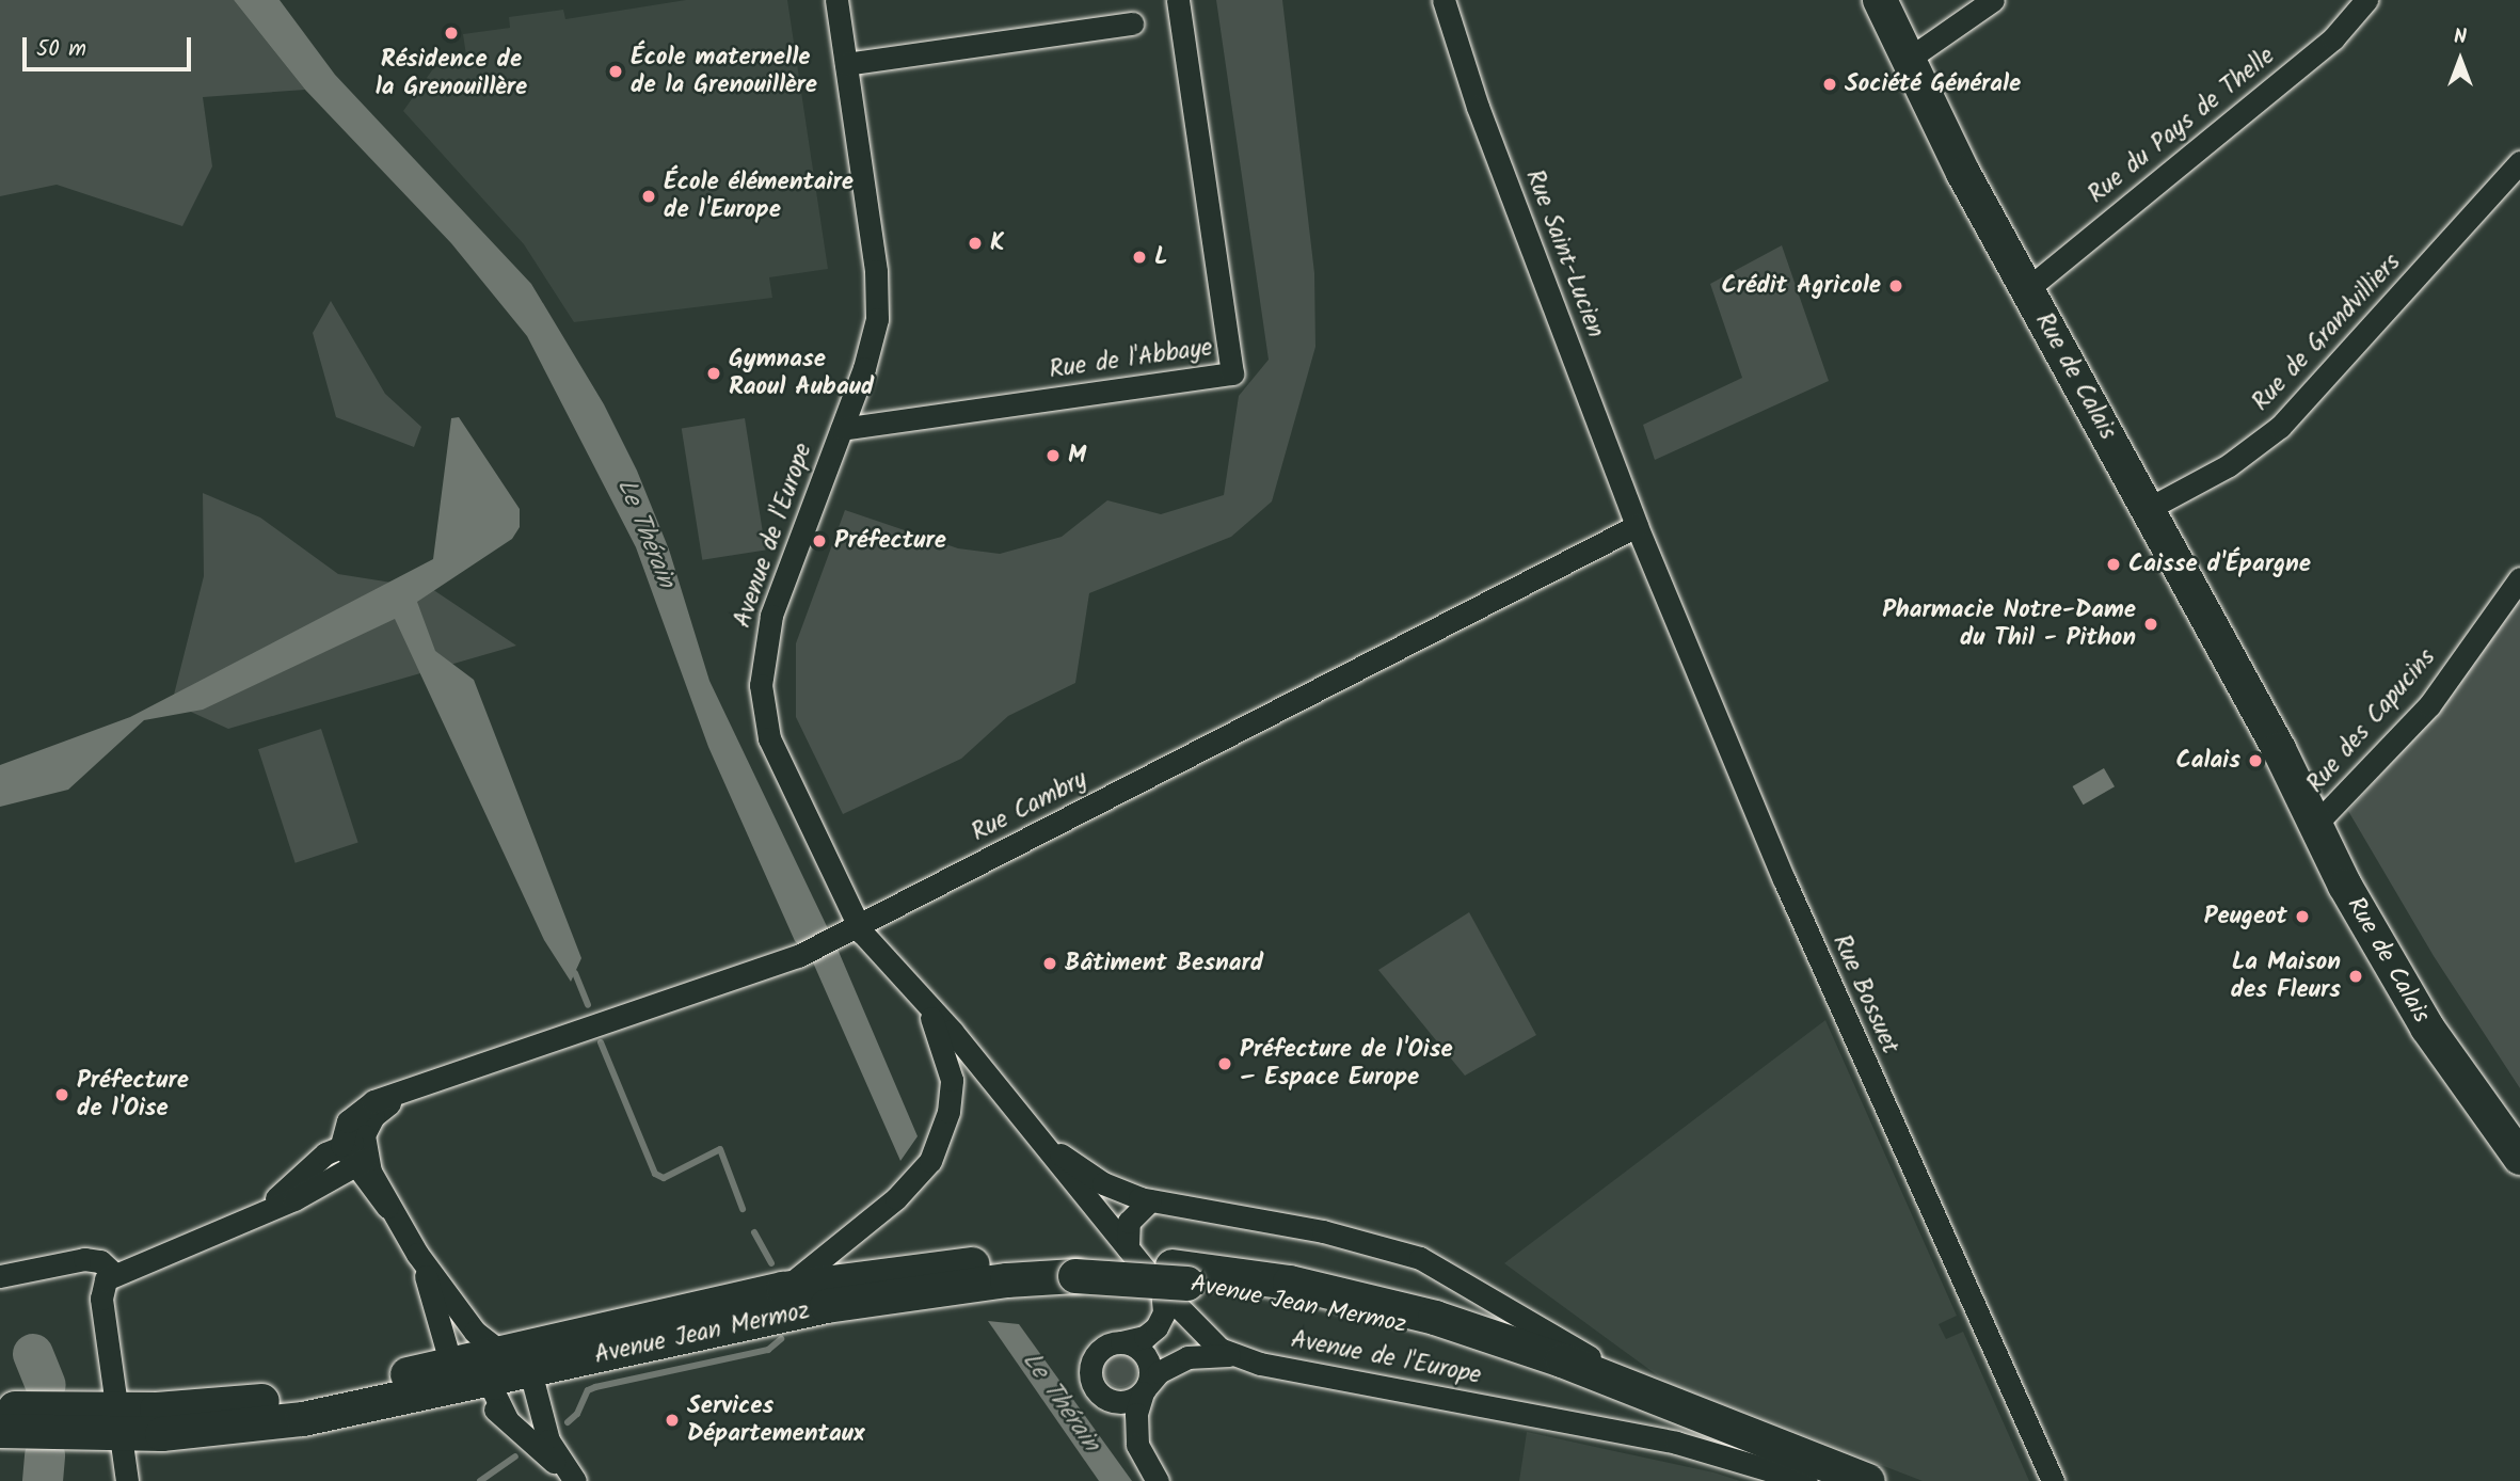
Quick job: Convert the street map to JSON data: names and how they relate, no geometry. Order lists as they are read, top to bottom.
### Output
{
  "streets": {
    "main road": ["Rue de Calais", "Avenue Jean Mermoz"],
    "street": [
      "Rue du Pays de Thelle",
      "Rue Saint-Lucien",
      "Rue de Grandvilliers",
      "Rue de l'Abbaye",
      "Avenue de l'Europe",
      "Rue des Capucins",
      "Rue Cambry",
      "Rue Bossuet"
    ]
  },
  "crossings": [
    ["Rue du Pays de Thelle", "Rue de Calais"],
    ["Rue Saint-Lucien", "Rue Cambry"],
    ["Rue Saint-Lucien", "Rue Bossuet"],
    ["Rue de Grandvilliers", "Rue de Calais"],
    ["Rue de l'Abbaye", "Avenue de l'Europe"],
    ["Rue de Calais", "Rue des Capucins"],
    ["Avenue de l'Europe", "Rue Cambry"],
    ["Avenue de l'Europe", "Avenue Jean Mermoz"],
    ["Rue Cambry", "Rue Bossuet"]
  ],
  "water": ["Le Thérain"],
  "places": [
    "Résidence de la Grenouillère",
    "École maternelle de la Grenouillère",
    "Société Générale",
    "École élémentaire de l'Europe",
    "K",
    "L",
    "Crédit Agricole",
    "Gymnase Raoul Aubaud",
    "M",
    "Préfecture",
    "Caisse d'Épargne",
    "Pharmacie Notre-Dame du Thil - Pithon",
    "Calais",
    "Peugeot",
    "Bâtiment Besnard",
    "La Maison des Fleurs",
    "Préfecture de l'Oise – Espace Europe",
    "Préfecture de l'Oise",
    "Services Départementaux"
  ],
  "scale_bar": "50 m",
  "north": "top"
}
